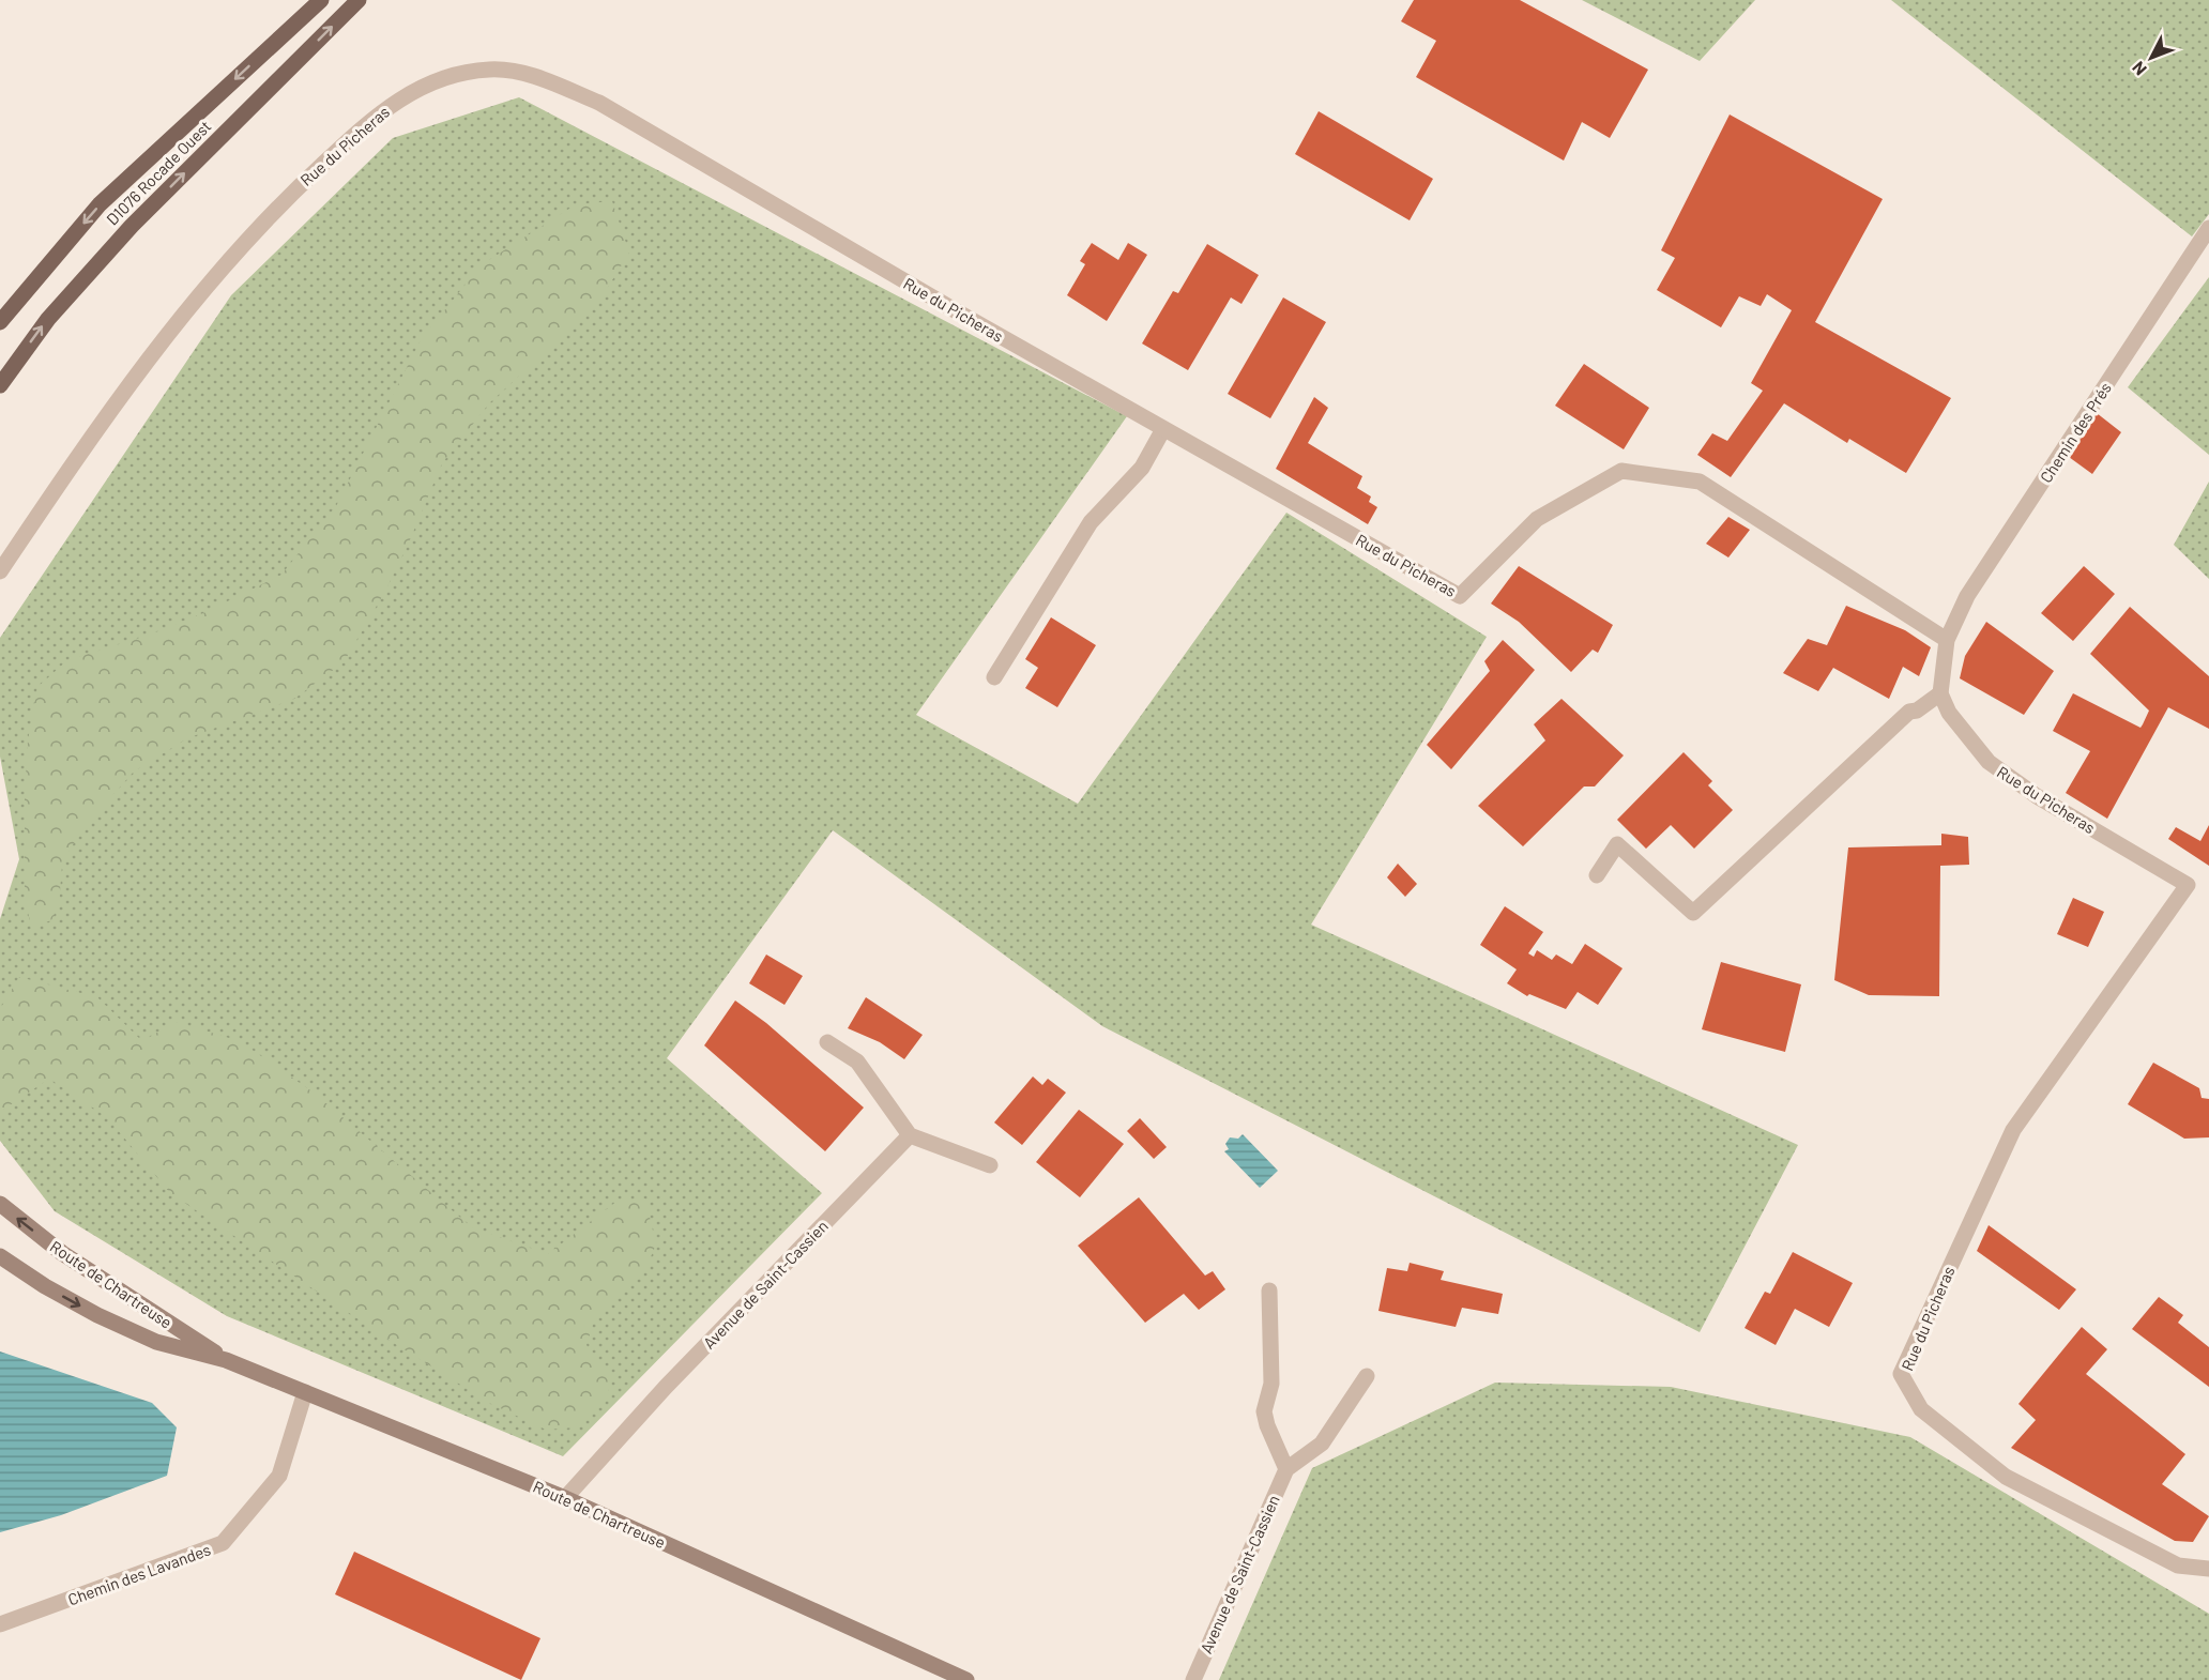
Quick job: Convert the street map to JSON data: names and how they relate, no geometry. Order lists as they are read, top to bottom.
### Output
{
  "streets": {
    "main road": ["D1076 Rocade Ouest", "Route de Chartreuse"],
    "street": [
      "Rue du Picheras",
      "Chemin des Prés",
      "Avenue de Saint-Cassien",
      "Chemin des Lavandes"
    ]
  },
  "crossings": [
    ["Rue du Picheras", "Chemin des Prés"],
    ["Route de Chartreuse", "Avenue de Saint-Cassien"],
    ["Route de Chartreuse", "Chemin des Lavandes"]
  ],
  "north": "bottom left"
}
